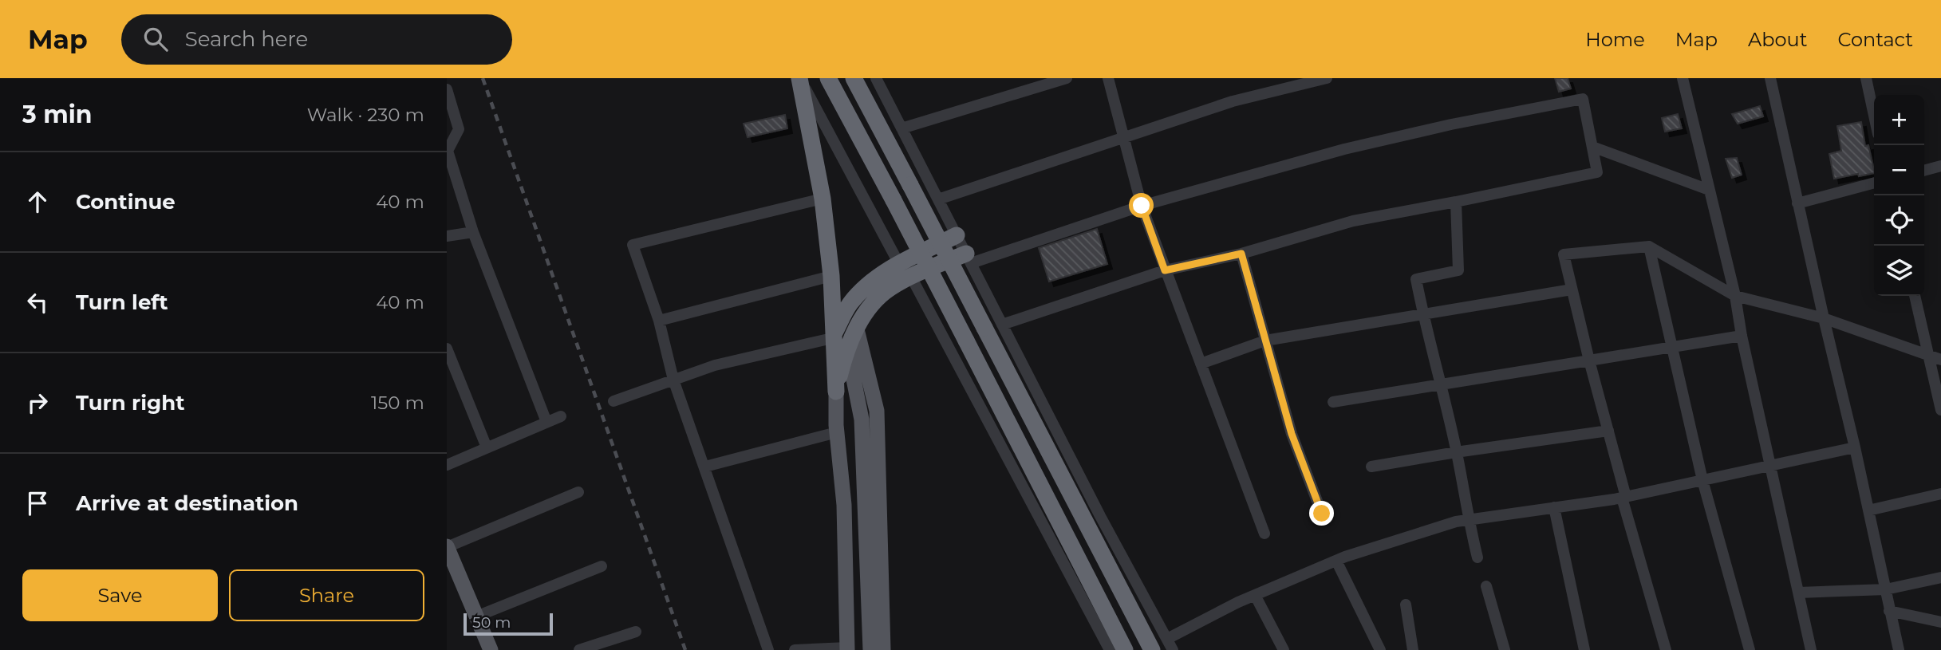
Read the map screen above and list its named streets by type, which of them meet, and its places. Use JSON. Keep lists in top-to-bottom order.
{
  "scale_bar": "50 m",
  "page": {
    "header": "Map",
    "search": "Search here",
    "nav": [
      "Home",
      "Map",
      "About",
      "Contact"
    ],
    "heading": ["3 min", "Walk · 230 m"],
    "map_buttons": ["+", "−"],
    "list": [
      ["Continue", "40 m"],
      ["Turn left", "40 m"],
      ["Turn right", "150 m"],
      "Arrive at destination"
    ],
    "buttons": ["Save", "Share"],
    "scale": "50 m"
  }
}
